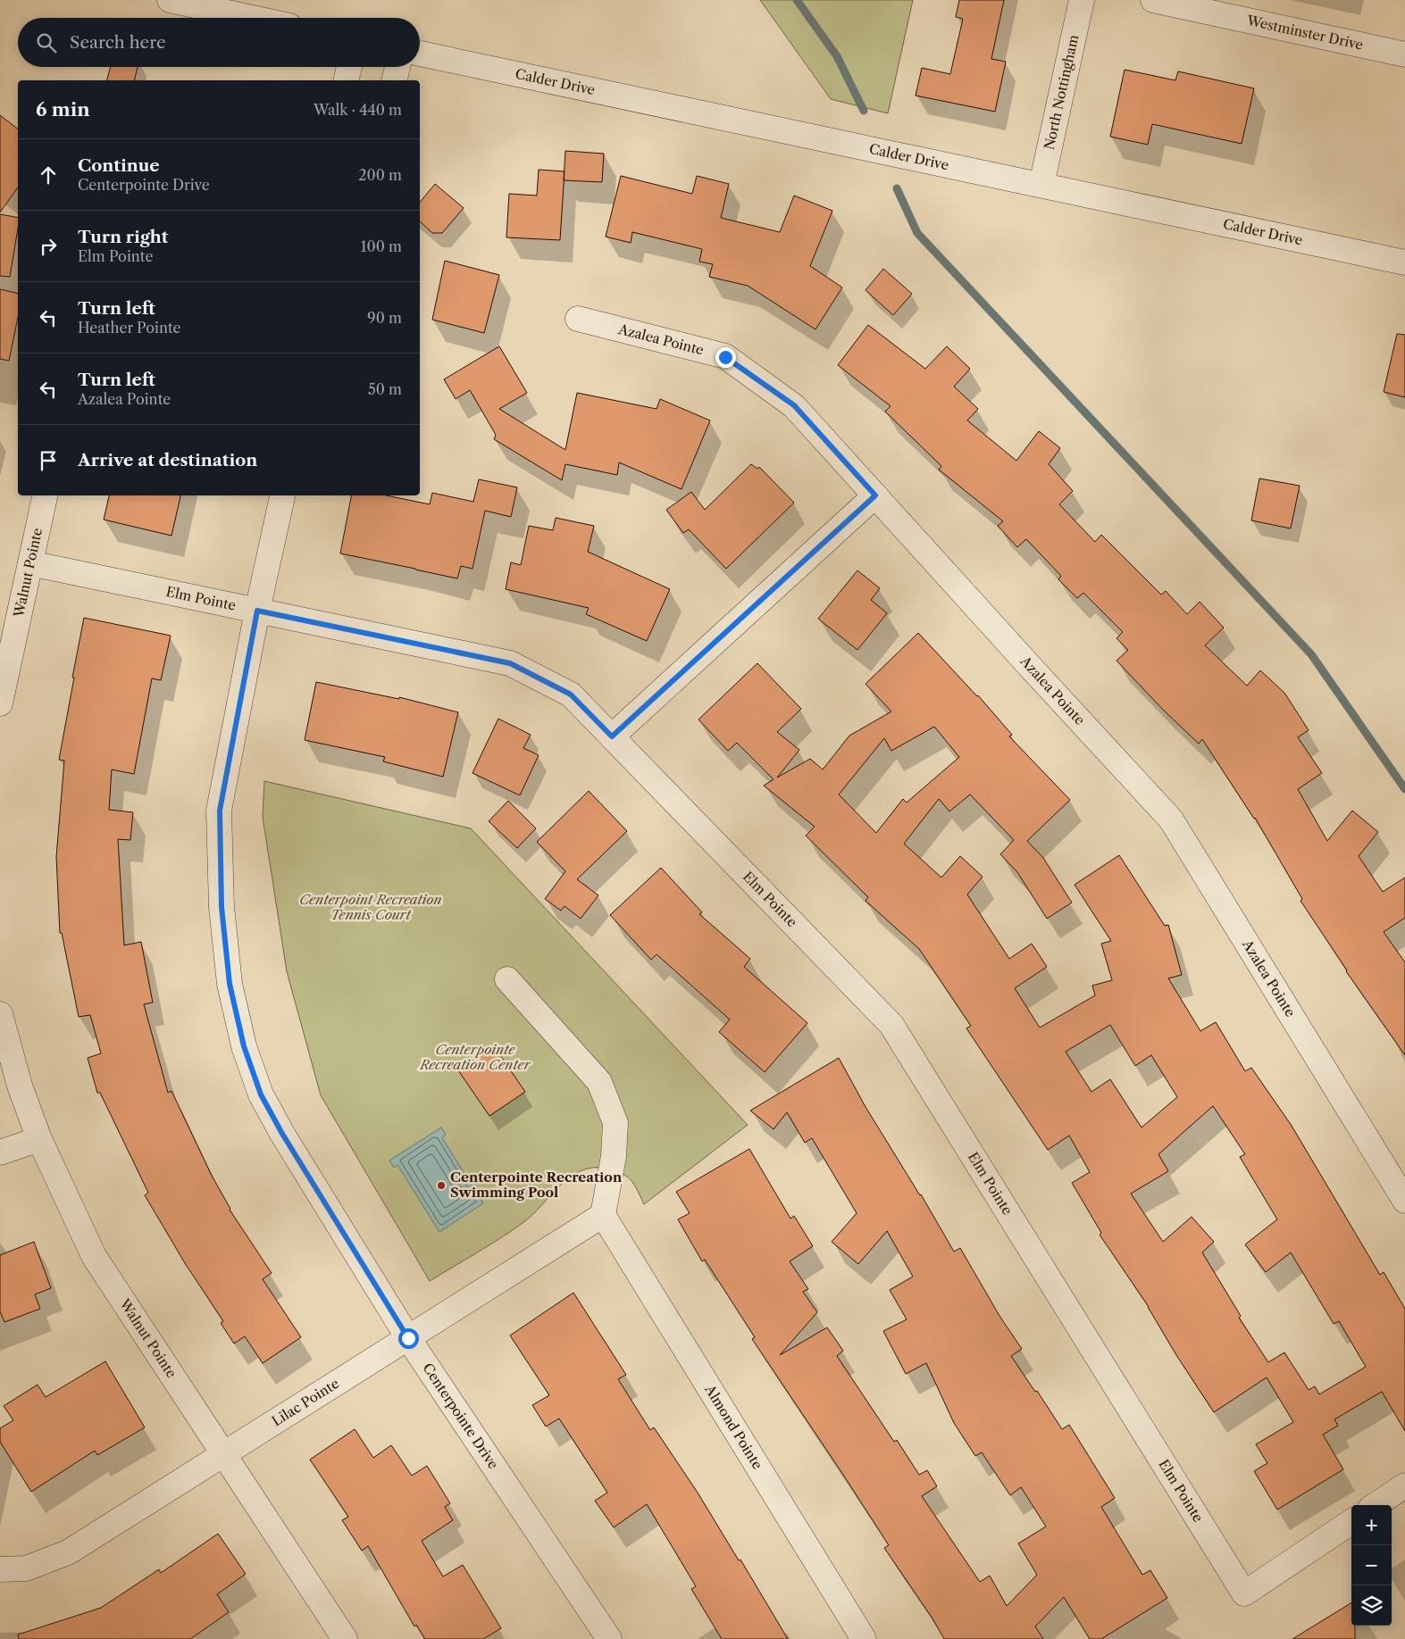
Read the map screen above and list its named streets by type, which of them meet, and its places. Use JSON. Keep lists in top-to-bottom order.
{
  "streets": {
    "street": [
      "Westminster Drive",
      "Calder Drive",
      "North Nottingham",
      "Azalea Pointe",
      "Walnut Pointe",
      "Elm Pointe",
      "Lilac Pointe",
      "Centerpointe Drive",
      "Almond Pointe"
    ]
  },
  "crossings": [
    ["Calder Drive", "North Nottingham"],
    ["Walnut Pointe", "Elm Pointe"],
    ["Walnut Pointe", "Lilac Pointe"],
    ["Elm Pointe", "Centerpointe Drive"],
    ["Lilac Pointe", "Centerpointe Drive"],
    ["Lilac Pointe", "Almond Pointe"]
  ],
  "parks": ["Centerpoint Recreation Tennis Court", "Centerpointe Recreation Center"],
  "places": ["Centerpointe Recreation Swimming Pool"],
  "page": {
    "search": "Search here",
    "heading": ["6 min", "Walk · 440 m"],
    "list": [
      ["Continue", "Centerpointe Drive", "200 m"],
      ["Turn right", "Elm Pointe", "100 m"],
      ["Turn left", "Heather Pointe", "90 m"],
      ["Turn left", "Azalea Pointe", "50 m"],
      "Arrive at destination"
    ],
    "map_buttons": ["+", "−"]
  }
}
